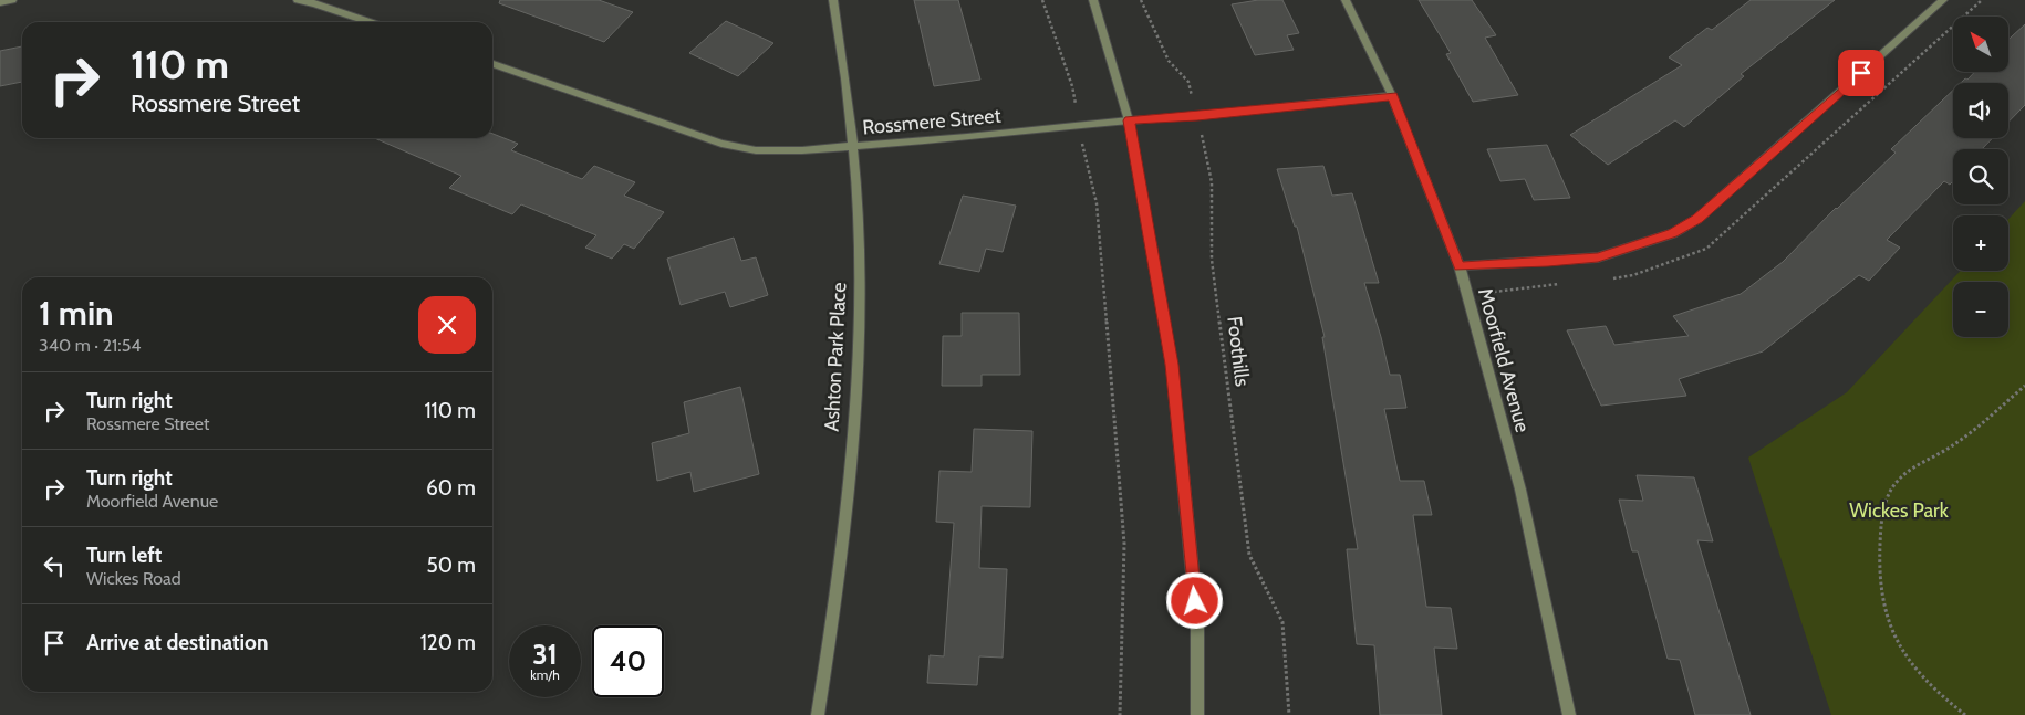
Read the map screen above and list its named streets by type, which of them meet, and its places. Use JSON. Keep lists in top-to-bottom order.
{
  "streets": {
    "street": ["Rossmere Street", "Ashton Park Place", "Moorfield Avenue"],
    "path": ["Foothills"]
  },
  "crossings": [
    ["Rossmere Street", "Foothills"],
    ["Rossmere Street", "Ashton Park Place"],
    ["Rossmere Street", "Moorfield Avenue"]
  ],
  "parks": ["Wickes Park"],
  "north": "top left",
  "page": {
    "map_buttons": ["+", "−"],
    "turn": ["110 m", "Rossmere Street"],
    "heading": ["1 min", "340 m · 21:54"],
    "list": [
      {
        "name": "Turn right",
        "note": "Rossmere Street",
        "value": "110 m"
      },
      {
        "name": "Turn right",
        "note": "Moorfield Avenue",
        "value": "60 m"
      },
      {
        "name": "Turn left",
        "note": "Wickes Road",
        "value": "50 m"
      },
      {
        "name": "Arrive at destination",
        "value": "120 m"
      }
    ],
    "speed": "31 km/h",
    "limit": "40"
  }
}
